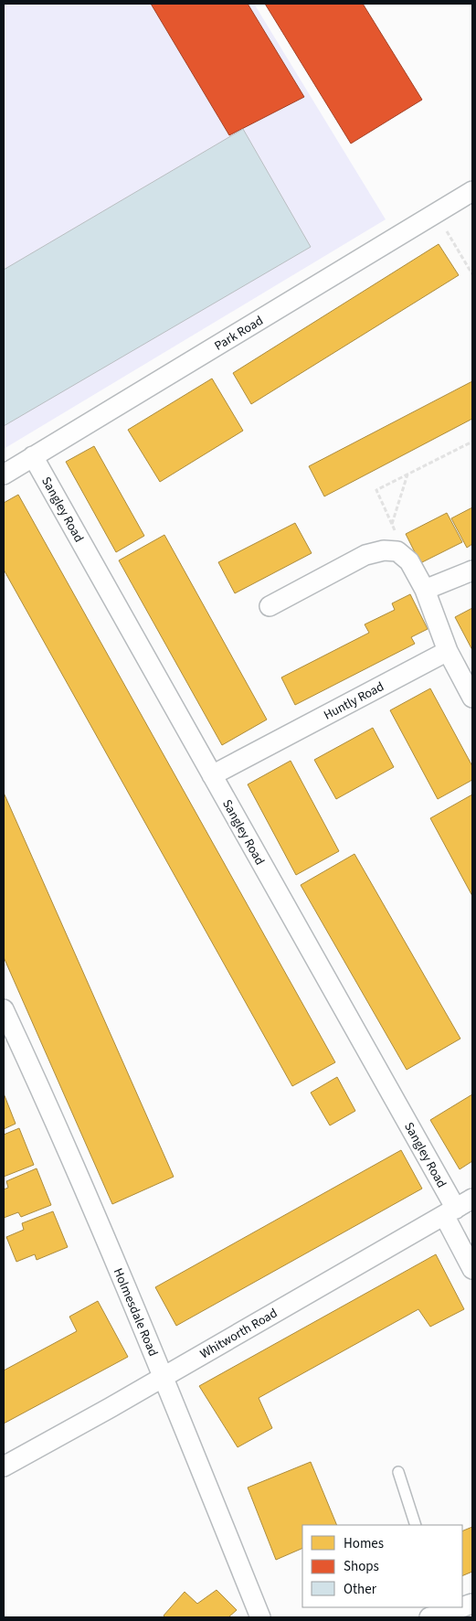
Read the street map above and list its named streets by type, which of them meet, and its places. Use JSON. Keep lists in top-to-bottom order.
{
  "streets": {
    "street": [
      "Park Road",
      "Sangley Road",
      "Huntly Road",
      "Holmesdale Road",
      "Whitworth Road"
    ]
  },
  "crossings": [
    ["Park Road", "Sangley Road"],
    ["Sangley Road", "Huntly Road"],
    ["Sangley Road", "Whitworth Road"],
    ["Holmesdale Road", "Whitworth Road"]
  ],
  "legend": ["Homes", "Shops", "Other"]
}
